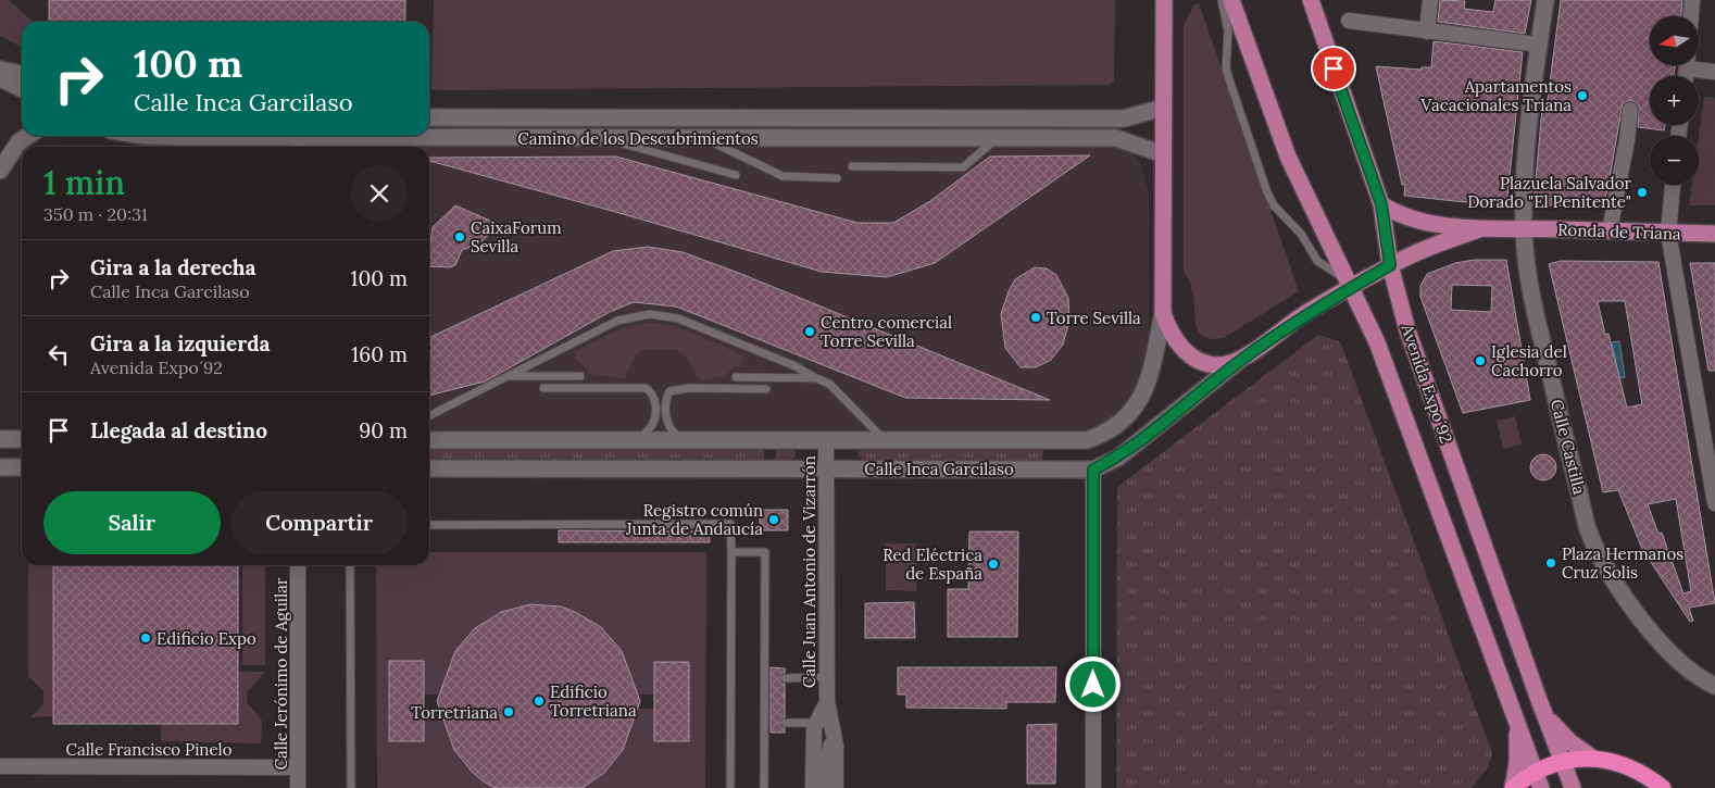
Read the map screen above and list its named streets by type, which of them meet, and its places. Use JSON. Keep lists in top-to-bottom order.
{
  "streets": {
    "main road": ["Ronda de Triana", "Avenida Expo´92", "Calle Inca Garcilaso"],
    "street": [
      "Camino de los Descubrimientos",
      "Calle Castilla",
      "Calle Juan Antonio de Vizarrón",
      "Calle Jerónimo de Aguilar",
      "Calle Francisco Pinelo"
    ]
  },
  "crossings": [
    ["Ronda de Triana", "Calle Castilla"],
    ["Ronda de Triana", "Calle Inca Garcilaso"],
    ["Avenida Expo´92", "Calle Inca Garcilaso"],
    ["Calle Inca Garcilaso", "Calle Juan Antonio de Vizarrón"],
    ["Calle Jerónimo de Aguilar", "Calle Francisco Pinelo"]
  ],
  "places": [
    "Apartamentos Vacacionales Triana",
    "Plazuela Salvador Dorado \"El Penitente\"",
    "CaixaForum Sevilla",
    "Torre Sevilla",
    "Centro comercial Torre Sevilla",
    "Iglesia del Cachorro",
    "Registro común Junta de Andaucía",
    "Plaza Hermanos Cruz Solis",
    "Red Eléctrica de España",
    "Edificio Expo",
    "Edificio Torretriana",
    "Torretriana"
  ],
  "north": "left",
  "page": {
    "map_buttons": ["+", "−"],
    "turn": ["100 m", "Calle Inca Garcilaso"],
    "heading": ["1 min", "350 m · 20:31"],
    "list": [
      {
        "name": "Gira a la derecha",
        "note": "Calle Inca Garcilaso",
        "value": "100 m"
      },
      {
        "name": "Gira a la izquierda",
        "note": "Avenida Expo´92",
        "value": "160 m"
      },
      {
        "name": "Llegada al destino",
        "value": "90 m"
      }
    ],
    "buttons": ["Salir", "Compartir"]
  }
}
